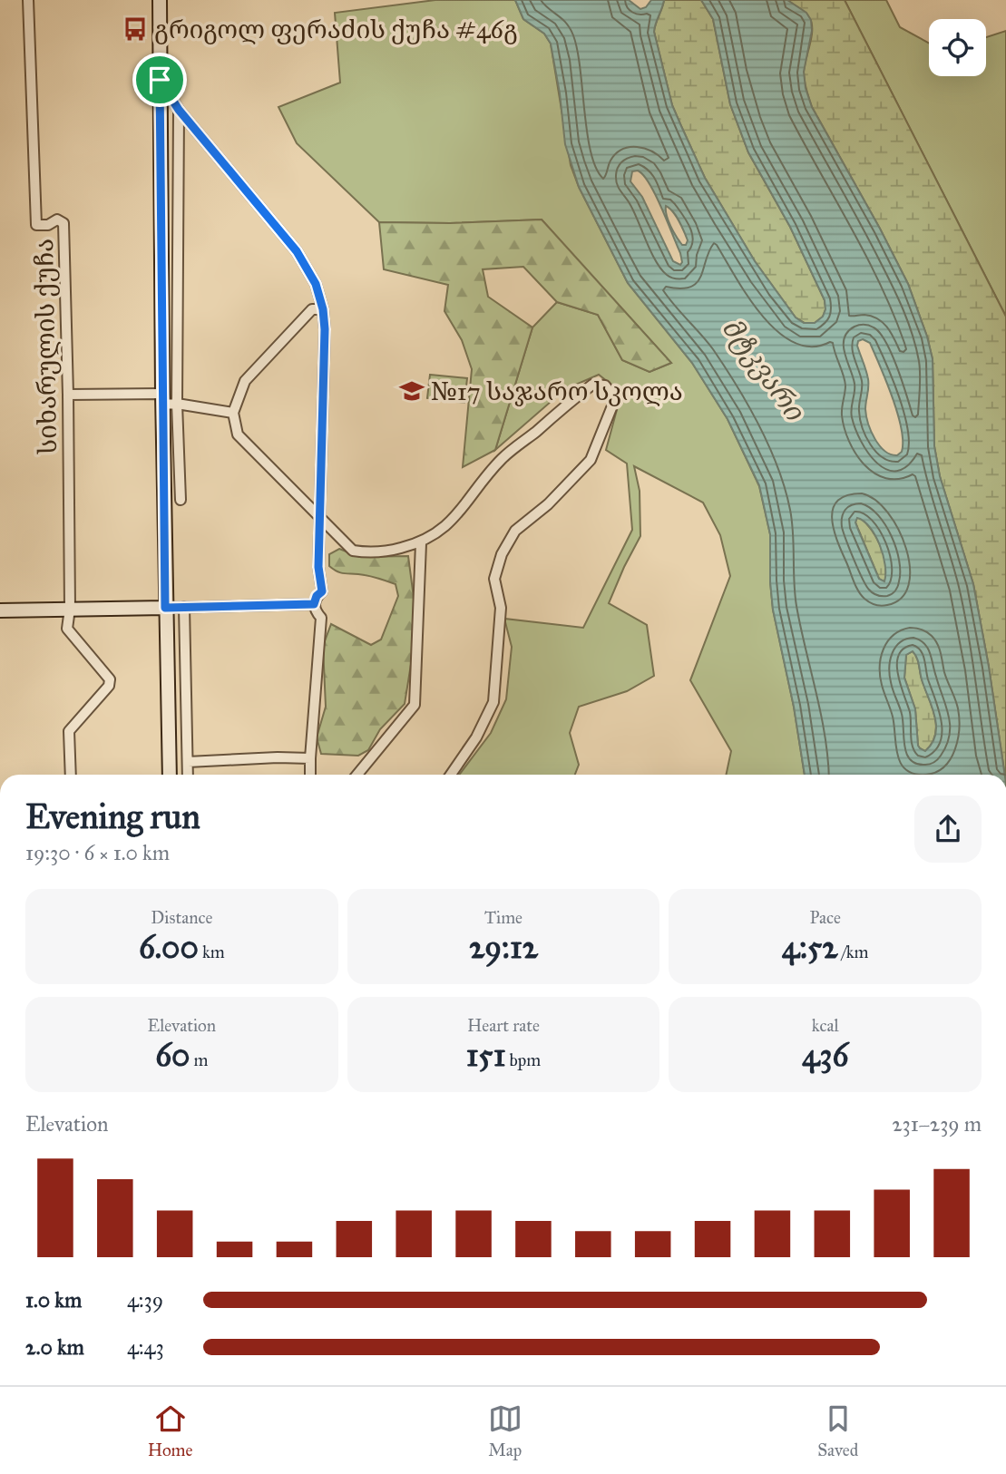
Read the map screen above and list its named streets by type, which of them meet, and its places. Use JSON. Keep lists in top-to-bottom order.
{
  "streets": {
    "street": ["სიხარულის ქუჩა"]
  },
  "water": ["მტკვარი"],
  "places": {
    "bus stop": ["გრიგოლ ფერაძის ქუჩა #46გ"],
    "school or university": ["№17 საჯარო სკოლა"]
  },
  "page": {
    "heading": ["Evening run", "19:30 · 6 × 1.0 km"],
    "stats": [
      ["Distance", "6.00 km"],
      ["Time", "29:12"],
      ["Pace", "4:52 /km"],
      ["Elevation", "60 m"],
      ["Heart rate", "151 bpm"],
      ["kcal", "436"]
    ],
    "chart": ["Elevation", "231–239 m"],
    "list": [
      {
        "name": "1.0 km",
        "note": "4:39"
      },
      {
        "name": "2.0 km",
        "note": "4:43"
      }
    ],
    "tabs": ["Home", "Map", "Saved"]
  }
}
